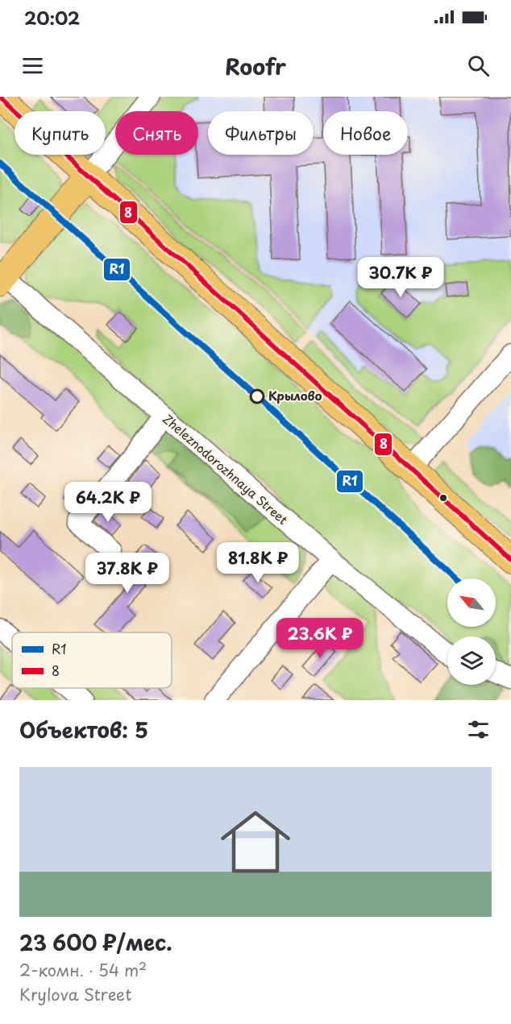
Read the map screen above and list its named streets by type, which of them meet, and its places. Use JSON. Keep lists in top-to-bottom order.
{
  "streets": {
    "street": ["Zheleznodorozhnaya Street"]
  },
  "places": ["Крылово"],
  "lines": ["transit line 8", "transit line R1"],
  "legend": ["R1", "8"],
  "north": "top left",
  "page": {
    "status": "20:02",
    "header": "Roofr",
    "chip": [
      "Купить",
      "Снять",
      "Фильтры",
      "Новое"
    ],
    "price": [
      "30.7K ₽",
      "64.2K ₽",
      "81.8K ₽",
      "37.8K ₽",
      "23.6K ₽"
    ],
    "heading": "Объектов: 5",
    "list": [
      {
        "name": "23 600 ₽/мес.",
        "note": "2-комн. · 54 m² · Krylova Street"
      }
    ]
  }
}
